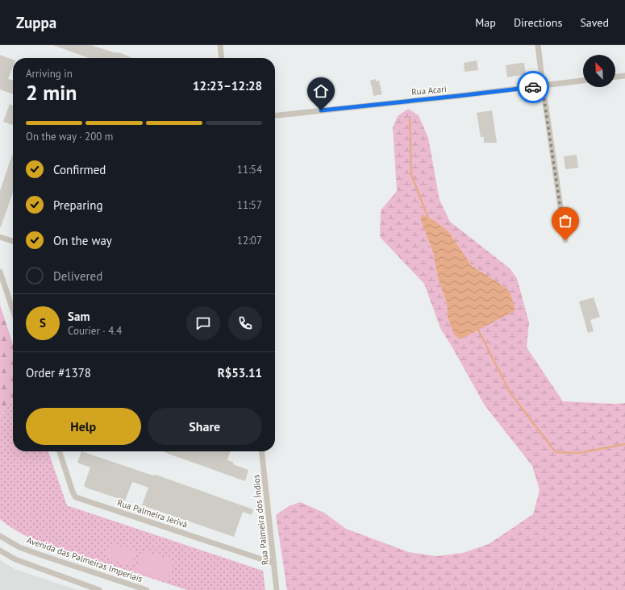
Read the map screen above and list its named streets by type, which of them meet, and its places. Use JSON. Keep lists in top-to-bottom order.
{
  "streets": {
    "street": [
      "Rua Acari",
      "Rua Palmeira Jerivá",
      "Rua Palmeira dos Índios",
      "Avenida das Palmeiras Imperiais"
    ]
  },
  "crossings": [
    ["Rua Palmeira Jerivá", "Rua Palmeira dos Índios"]
  ],
  "north": "top left",
  "page": {
    "header": "Zuppa",
    "nav": ["Map", "Directions", "Saved"],
    "heading": ["2 min", "Arriving in", "12:23–12:28"],
    "panel": [
      "Sam",
      "Courier · 4.4",
      "Order #1378",
      "R$53.11"
    ],
    "bar": "On the way · 200 m",
    "list": [
      ["Confirmed", "11:54"],
      ["Preparing", "11:57"],
      ["On the way", "12:07"],
      "Delivered"
    ],
    "round": "S",
    "buttons": ["Help", "Share"]
  }
}
